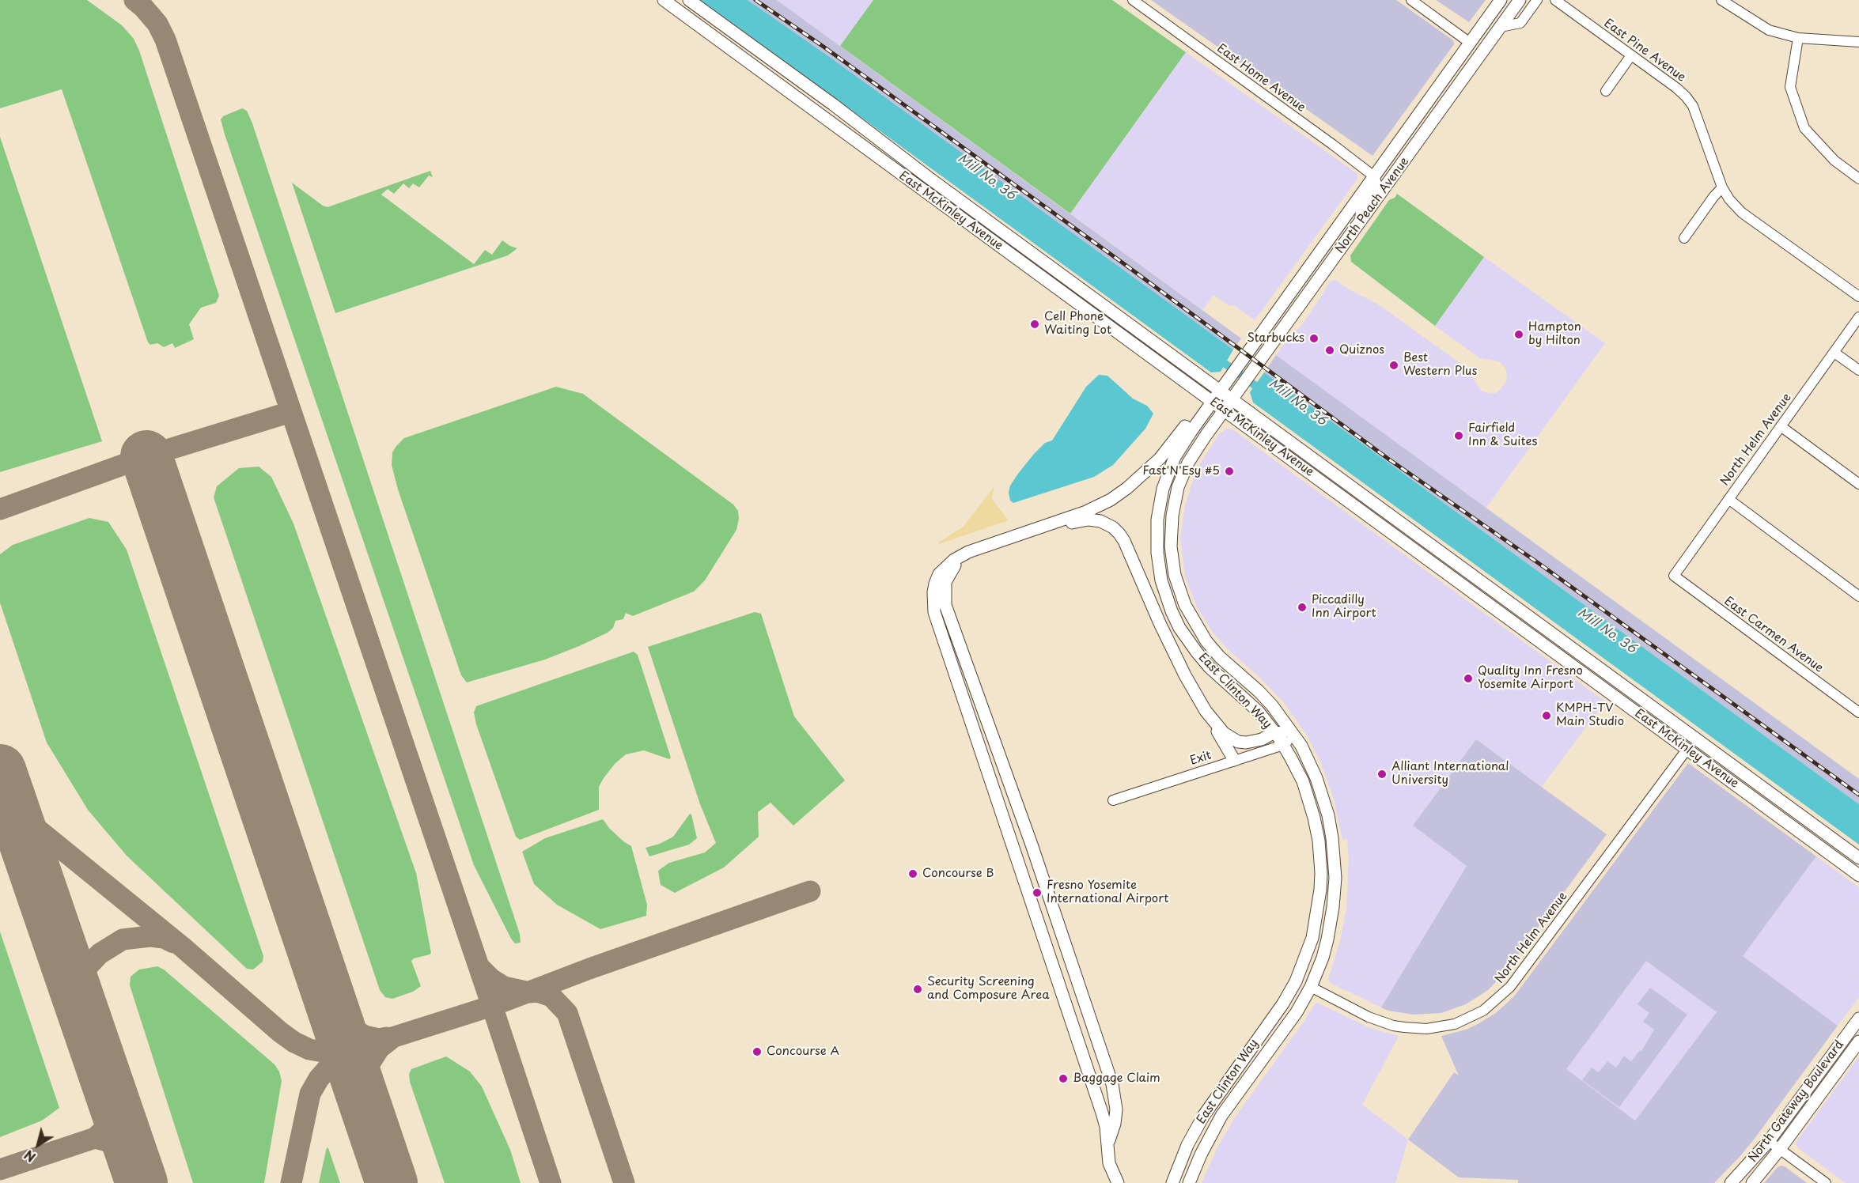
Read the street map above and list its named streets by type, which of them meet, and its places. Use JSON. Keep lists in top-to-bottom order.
{
  "streets": {
    "main road": [
      "North Peach Avenue",
      "East McKinley Avenue",
      "East Clinton Way",
      "North Gateway Boulevard"
    ],
    "street": [
      "East Pine Avenue",
      "East Home Avenue",
      "North Helm Avenue",
      "East Carmen Avenue",
      "Exit"
    ]
  },
  "crossings": [
    ["East Home Avenue", "North Peach Avenue"],
    ["North Peach Avenue", "East McKinley Avenue"],
    ["North Peach Avenue", "East Clinton Way"],
    ["East McKinley Avenue", "North Helm Avenue"],
    ["East McKinley Avenue", "East Clinton Way"],
    ["North Helm Avenue", "East Carmen Avenue"],
    ["North Helm Avenue", "East Clinton Way"],
    ["East Clinton Way", "Exit"]
  ],
  "water": ["Mill No. 36"],
  "places": [
    "Cell Phone Waiting Lot",
    "Hampton by Hilton",
    "Starbucks",
    "Quiznos",
    "Best Western Plus",
    "Fairfield Inn & Suites",
    "Fast'N'Esy #5",
    "Piccadilly Inn Airport",
    "Quality Inn Fresno Yosemite Airport",
    "KMPH-TV Main Studio",
    "Alliant International University",
    "Concourse B",
    "Fresno Yosemite International Airport",
    "Security Screening and Composure Area",
    "Concourse A",
    "Baggage Claim"
  ],
  "north": "bottom left"
}
